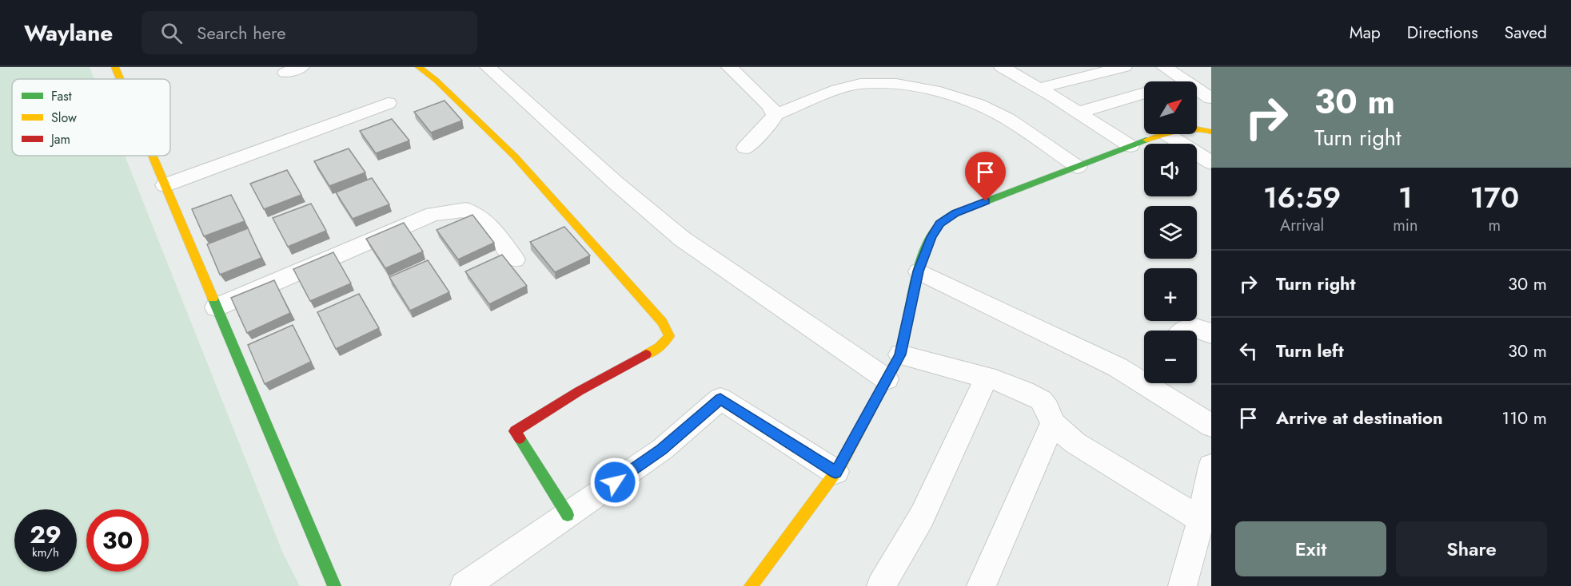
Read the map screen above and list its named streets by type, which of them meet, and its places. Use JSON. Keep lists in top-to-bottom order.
{
  "legend": ["Fast", "Slow", "Jam"],
  "north": "top right",
  "page": {
    "header": "Waylane",
    "search": "Search here",
    "nav": ["Map", "Directions", "Saved"],
    "turn": ["30 m", "Turn right"],
    "map_buttons": ["+", "−"],
    "eta": [
      "16:59",
      "Arrival",
      "1",
      "min",
      "170",
      "m"
    ],
    "list": [
      {
        "name": "Turn right",
        "value": "30 m"
      },
      {
        "name": "Turn left",
        "value": "30 m"
      },
      {
        "name": "Arrive at destination",
        "value": "110 m"
      }
    ],
    "speed": "29 km/h",
    "limit": "30",
    "buttons": ["Exit", "Share"]
  }
}
